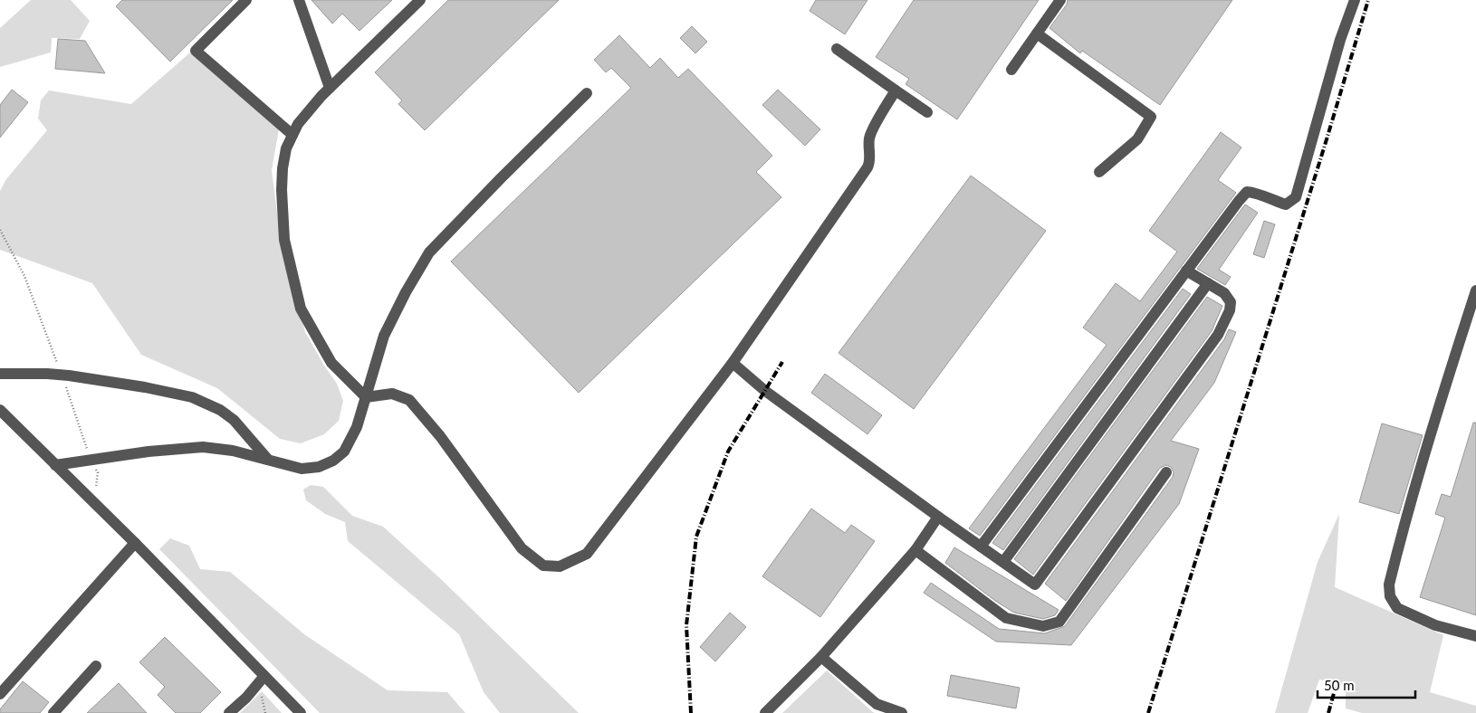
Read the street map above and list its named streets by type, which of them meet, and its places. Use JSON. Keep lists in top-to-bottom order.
{
  "scale_bar": "50 m"
}
